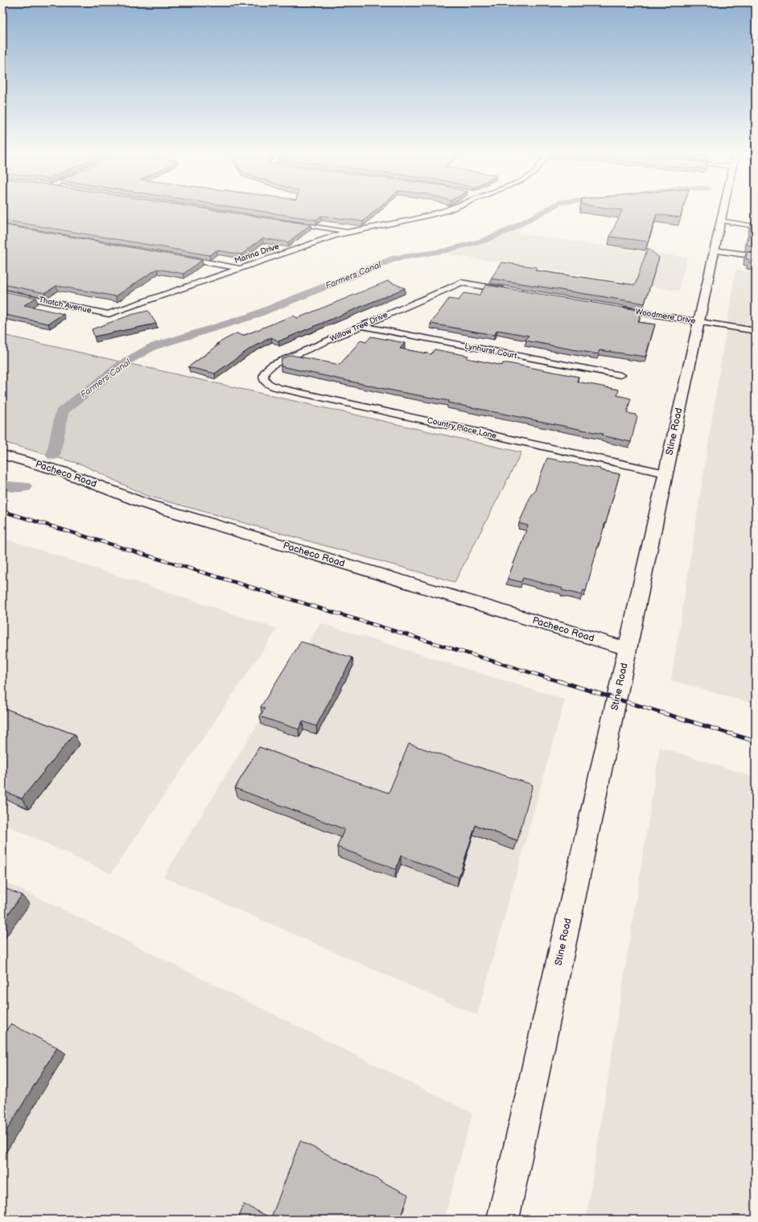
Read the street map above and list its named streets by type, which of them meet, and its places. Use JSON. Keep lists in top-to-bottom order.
{
  "streets": {
    "main road": ["Stine Road"],
    "street": [
      "Marina Drive",
      "Thatch Avenue",
      "Woodmere Drive",
      "Willow Tree Drive",
      "Lynhurst Court",
      "Country Place Lane",
      "Pacheco Road"
    ]
  },
  "crossings": [
    ["Marina Drive", "Thatch Avenue"],
    ["Woodmere Drive", "Stine Road"],
    ["Willow Tree Drive", "Lynhurst Court"],
    ["Willow Tree Drive", "Country Place Lane"],
    ["Country Place Lane", "Stine Road"],
    ["Stine Road", "Pacheco Road"]
  ],
  "water": ["Farmers Canal"]
}
